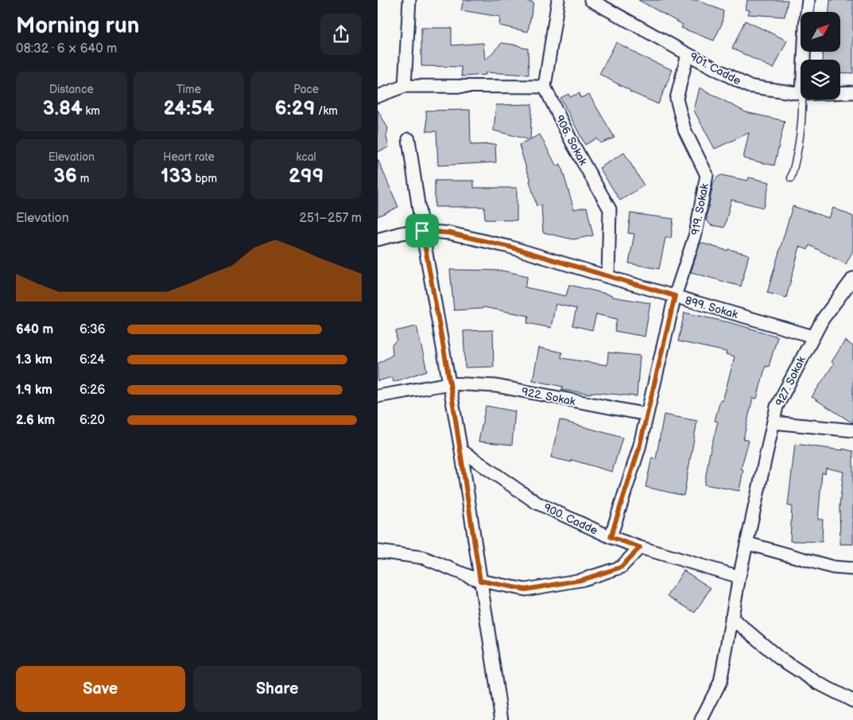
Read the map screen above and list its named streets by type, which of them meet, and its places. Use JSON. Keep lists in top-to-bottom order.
{
  "streets": {
    "street": [
      "901. Cadde",
      "906. Sokak",
      "919. Sokak",
      "899. Sokak",
      "927. Sokak",
      "922. Sokak",
      "900. Cadde"
    ]
  },
  "crossings": [
    ["901. Cadde", "919. Sokak"],
    ["906. Sokak", "899. Sokak"],
    ["919. Sokak", "899. Sokak"],
    ["919. Sokak", "922. Sokak"],
    ["919. Sokak", "900. Cadde"],
    ["899. Sokak", "927. Sokak"],
    ["927. Sokak", "900. Cadde"]
  ],
  "north": "top right",
  "page": {
    "heading": ["Morning run", "08:32 · 6 × 640 m"],
    "stats": [
      ["Distance", "3.84 km"],
      ["Time", "24:54"],
      ["Pace", "6:29 /km"],
      ["Elevation", "36 m"],
      ["Heart rate", "133 bpm"],
      ["kcal", "299"]
    ],
    "chart": ["Elevation", "251–257 m"],
    "list": [
      {
        "name": "640 m",
        "note": "6:36"
      },
      {
        "name": "1.3 km",
        "note": "6:24"
      },
      {
        "name": "1.9 km",
        "note": "6:26"
      },
      {
        "name": "2.6 km",
        "note": "6:20"
      }
    ],
    "buttons": ["Save", "Share"]
  }
}
